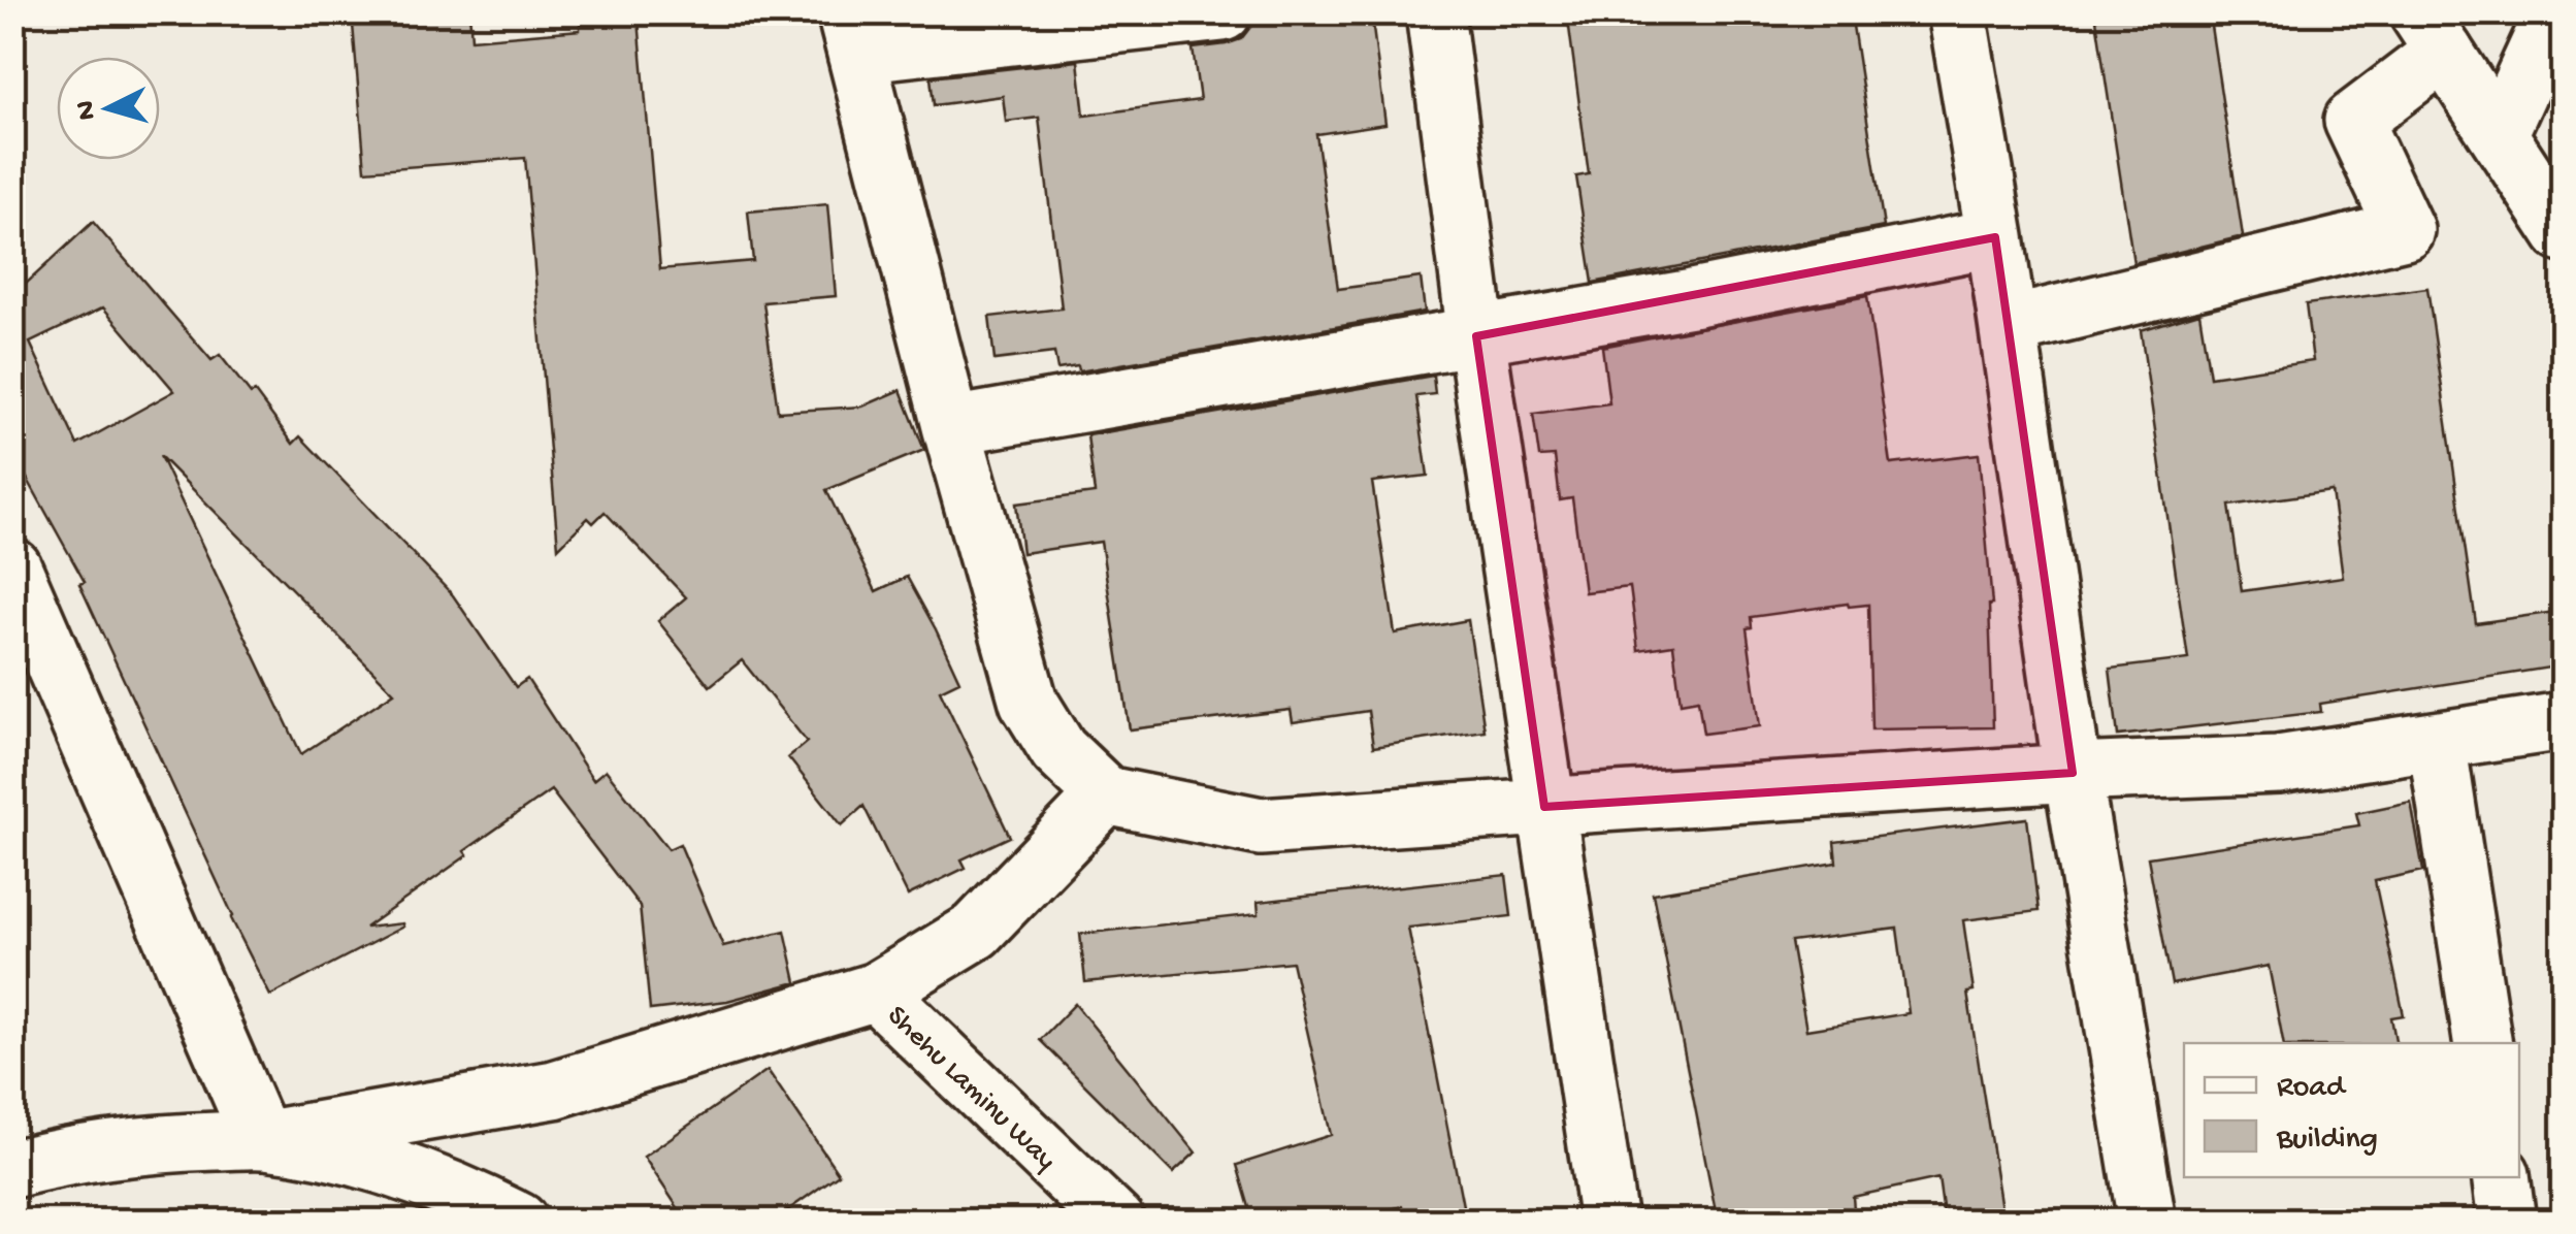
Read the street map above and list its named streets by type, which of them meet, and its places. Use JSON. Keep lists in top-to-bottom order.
{
  "streets": {
    "street": ["Shehu Laminu Way"]
  },
  "legend": ["Road", "Building"],
  "north": "left"
}
